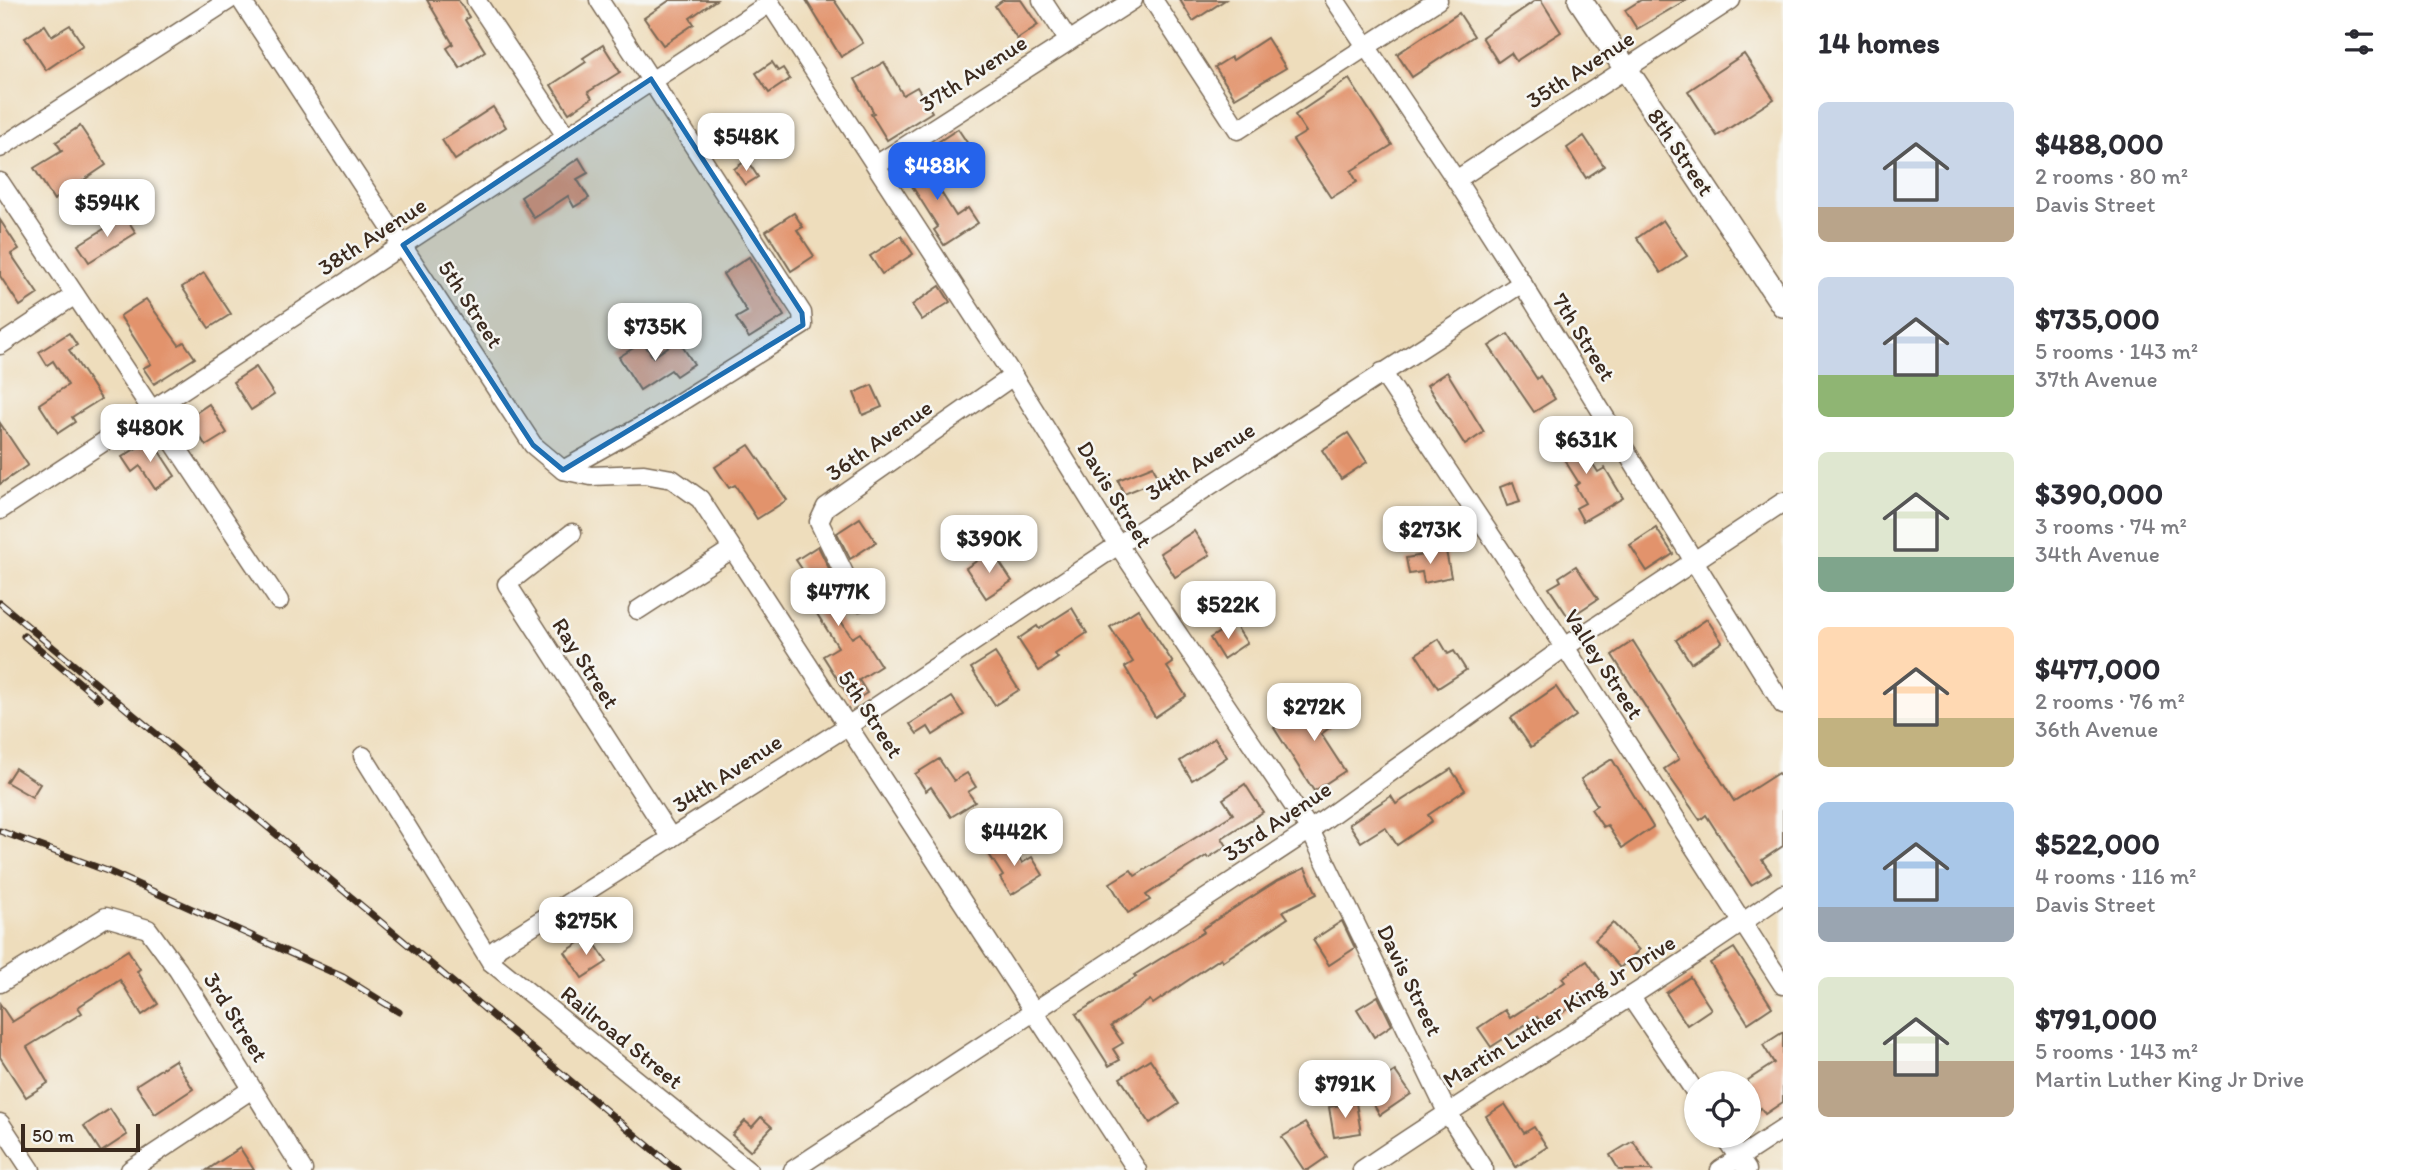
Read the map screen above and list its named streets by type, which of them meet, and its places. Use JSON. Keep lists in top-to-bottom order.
{
  "streets": {
    "main road": ["8th Street"],
    "street": [
      "35th Avenue",
      "37th Avenue",
      "38th Avenue",
      "5th Street",
      "7th Street",
      "36th Avenue",
      "34th Avenue",
      "Davis Street",
      "Ray Street",
      "Valley Street",
      "33rd Avenue",
      "Martin Luther King Jr Drive",
      "3rd Street",
      "Railroad Street"
    ]
  },
  "crossings": [
    ["35th Avenue", "8th Street"],
    ["35th Avenue", "7th Street"],
    ["37th Avenue", "Davis Street"],
    ["38th Avenue", "5th Street"],
    ["38th Avenue", "Davis Street"],
    ["5th Street", "34th Avenue"],
    ["5th Street", "33rd Avenue"],
    ["7th Street", "34th Avenue"],
    ["7th Street", "33rd Avenue"],
    ["36th Avenue", "Davis Street"],
    ["34th Avenue", "Davis Street"],
    ["34th Avenue", "Ray Street"],
    ["34th Avenue", "Valley Street"],
    ["34th Avenue", "Railroad Street"],
    ["Davis Street", "33rd Avenue"],
    ["Davis Street", "Martin Luther King Jr Drive"],
    ["Valley Street", "33rd Avenue"],
    ["Valley Street", "Martin Luther King Jr Drive"]
  ],
  "scale_bar": "50 m",
  "page": {
    "heading": "14 homes",
    "list": [
      {
        "name": "$488,000",
        "note": "2 rooms · 80 m² · Davis Street"
      },
      {
        "name": "$735,000",
        "note": "5 rooms · 143 m² · 37th Avenue"
      },
      {
        "name": "$390,000",
        "note": "3 rooms · 74 m² · 34th Avenue"
      },
      {
        "name": "$477,000",
        "note": "2 rooms · 76 m² · 36th Avenue"
      },
      {
        "name": "$522,000",
        "note": "4 rooms · 116 m² · Davis Street"
      },
      {
        "name": "$791,000",
        "note": "5 rooms · 143 m² · Martin Luther King Jr Drive"
      }
    ],
    "price": [
      "$548K",
      "$488K",
      "$594K",
      "$735K",
      "$480K",
      "$631K",
      "$273K",
      "$390K",
      "$477K",
      "$522K",
      "$272K",
      "$442K",
      "$275K",
      "$791K"
    ],
    "scale": "50 m"
  }
}
